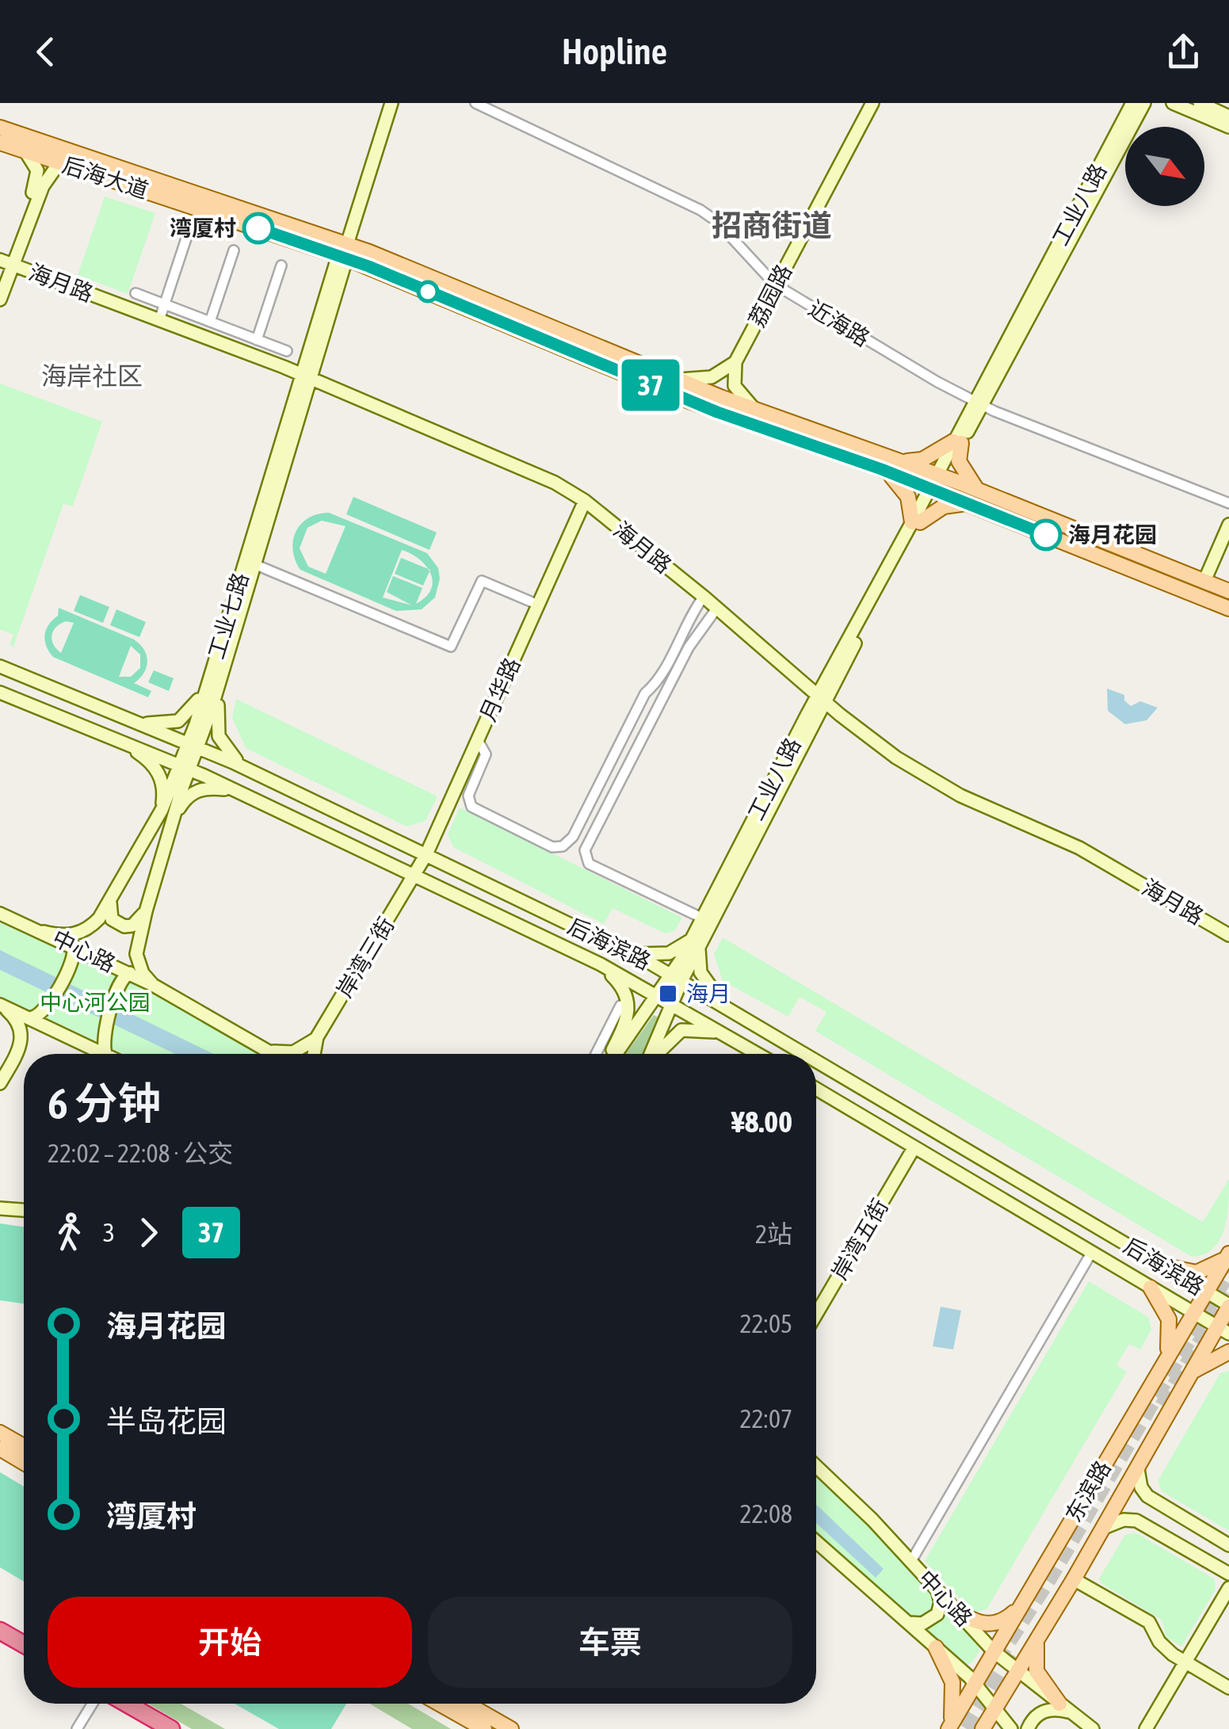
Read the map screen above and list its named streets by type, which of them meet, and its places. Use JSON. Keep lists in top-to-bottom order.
{
  "streets": {
    "main road": [
      "后海大道",
      "工业八路",
      "海月路",
      "荔园路",
      "工业七路",
      "月华路",
      "后海滨路",
      "中心路",
      "岸湾三街",
      "岸湾五街",
      "东滨路"
    ],
    "street": ["近海路"]
  },
  "crossings": [
    ["后海大道", "工业八路"],
    ["后海大道", "工业七路"],
    ["工业八路", "海月路"],
    ["工业八路", "近海路"],
    ["工业八路", "后海滨路"],
    ["海月路", "工业七路"],
    ["海月路", "月华路"],
    ["荔园路", "近海路"],
    ["工业七路", "月华路"],
    ["工业七路", "后海滨路"],
    ["工业七路", "中心路"],
    ["工业七路", "岸湾三街"],
    ["月华路", "后海滨路"],
    ["月华路", "中心路"],
    ["月华路", "岸湾三街"],
    ["后海滨路", "中心路"],
    ["后海滨路", "岸湾三街"],
    ["后海滨路", "岸湾五街"],
    ["后海滨路", "东滨路"],
    ["中心路", "岸湾三街"],
    ["中心路", "东滨路"]
  ],
  "districts": ["招商街道", "海岸社区"],
  "parks": ["中心河公园"],
  "places": {
    "other": ["湾厦村", "海月花园"],
    "transit": ["海月"]
  },
  "lines": ["bus line 37"],
  "north": "bottom right",
  "page": {
    "header": "Hopline",
    "on_map": "37",
    "heading": ["6 分钟", "22:02 – 22:08 · 公交", "¥8.00"],
    "legs": ["3", "37", "2站"],
    "list": [
      {
        "name": "海月花园",
        "value": "22:05"
      },
      {
        "name": "半岛花园",
        "value": "22:07"
      },
      {
        "name": "湾厦村",
        "value": "22:08"
      }
    ],
    "buttons": ["开始", "车票"]
  }
}
